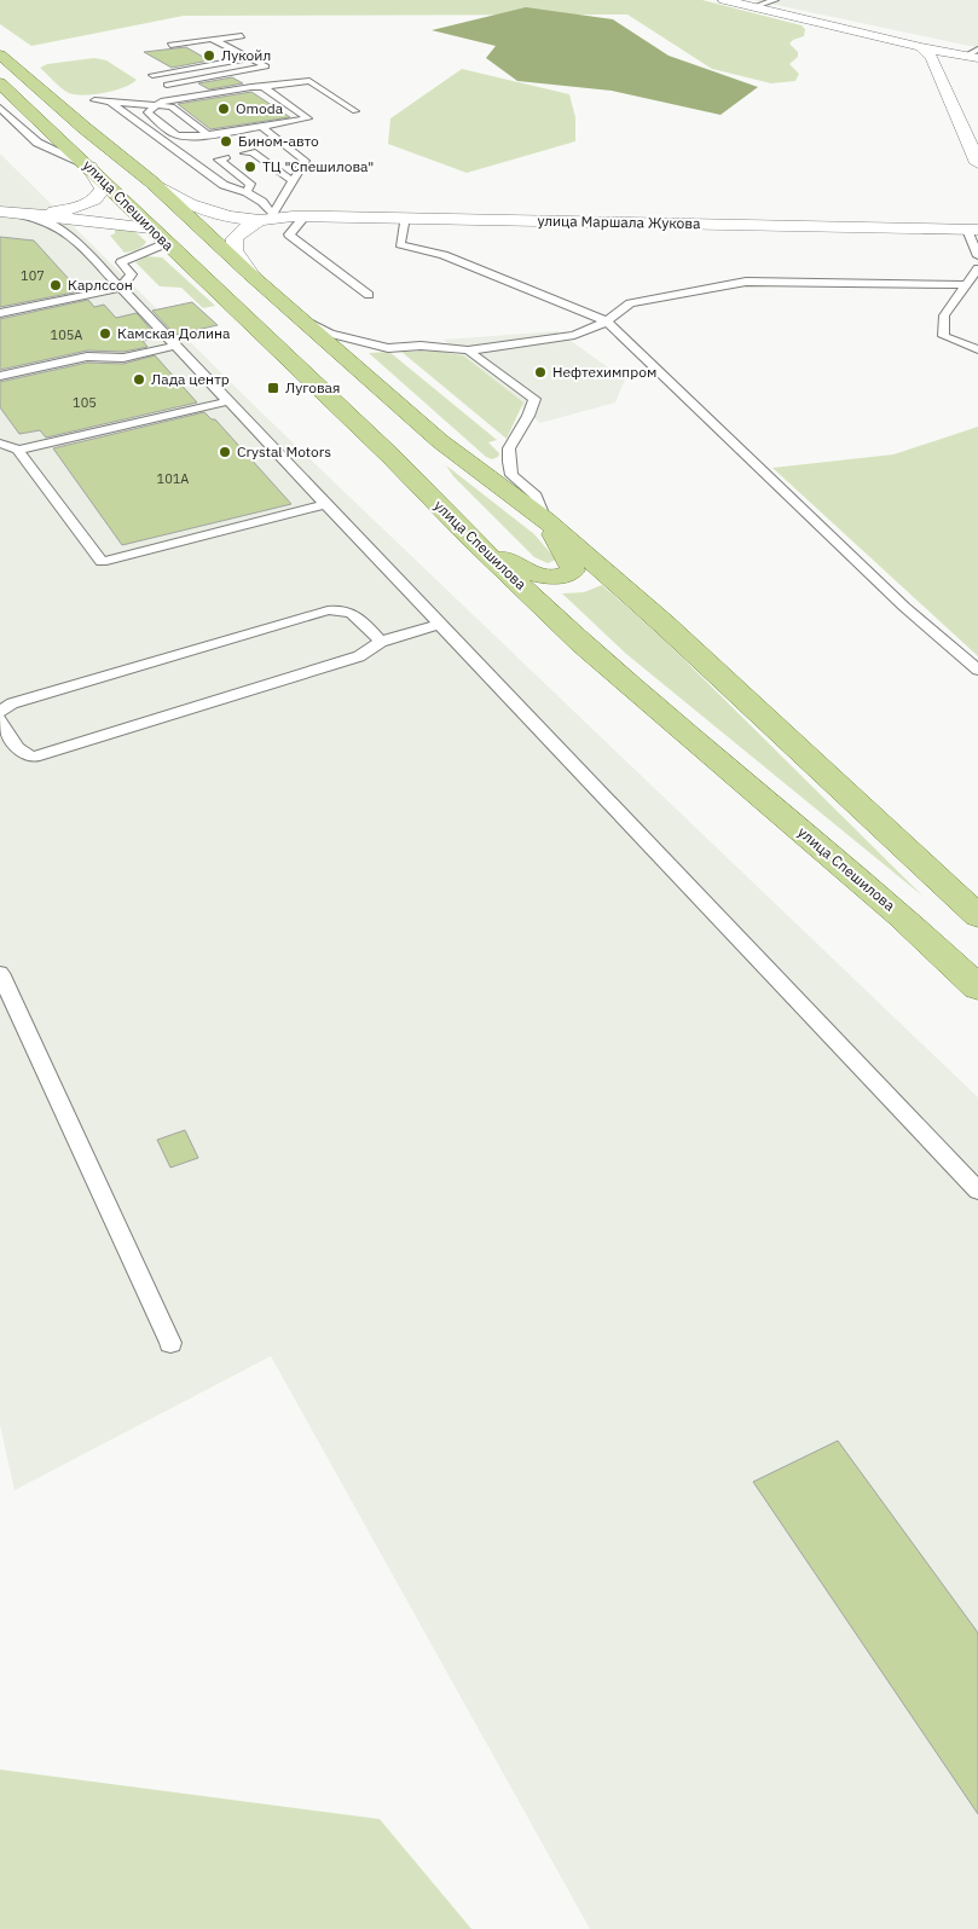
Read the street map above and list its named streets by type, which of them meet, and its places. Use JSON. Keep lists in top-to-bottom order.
{
  "streets": {
    "main road": ["улица Спешилова"],
    "street": ["улица Маршала Жукова"]
  },
  "crossings": [
    ["улица Спешилова", "улица Маршала Жукова"]
  ],
  "places": {
    "other": [
      "Лукойл",
      "Omoda",
      "Бином-авто",
      "ТЦ \"Спешилова\"",
      "Карлссон",
      "Камская Долина",
      "Нефтехимпром",
      "Лада центр",
      "Crystal Motors"
    ],
    "transit": ["Луговая"]
  },
  "house_numbers": [
    "107",
    "105А",
    "105",
    "101А"
  ]
}
